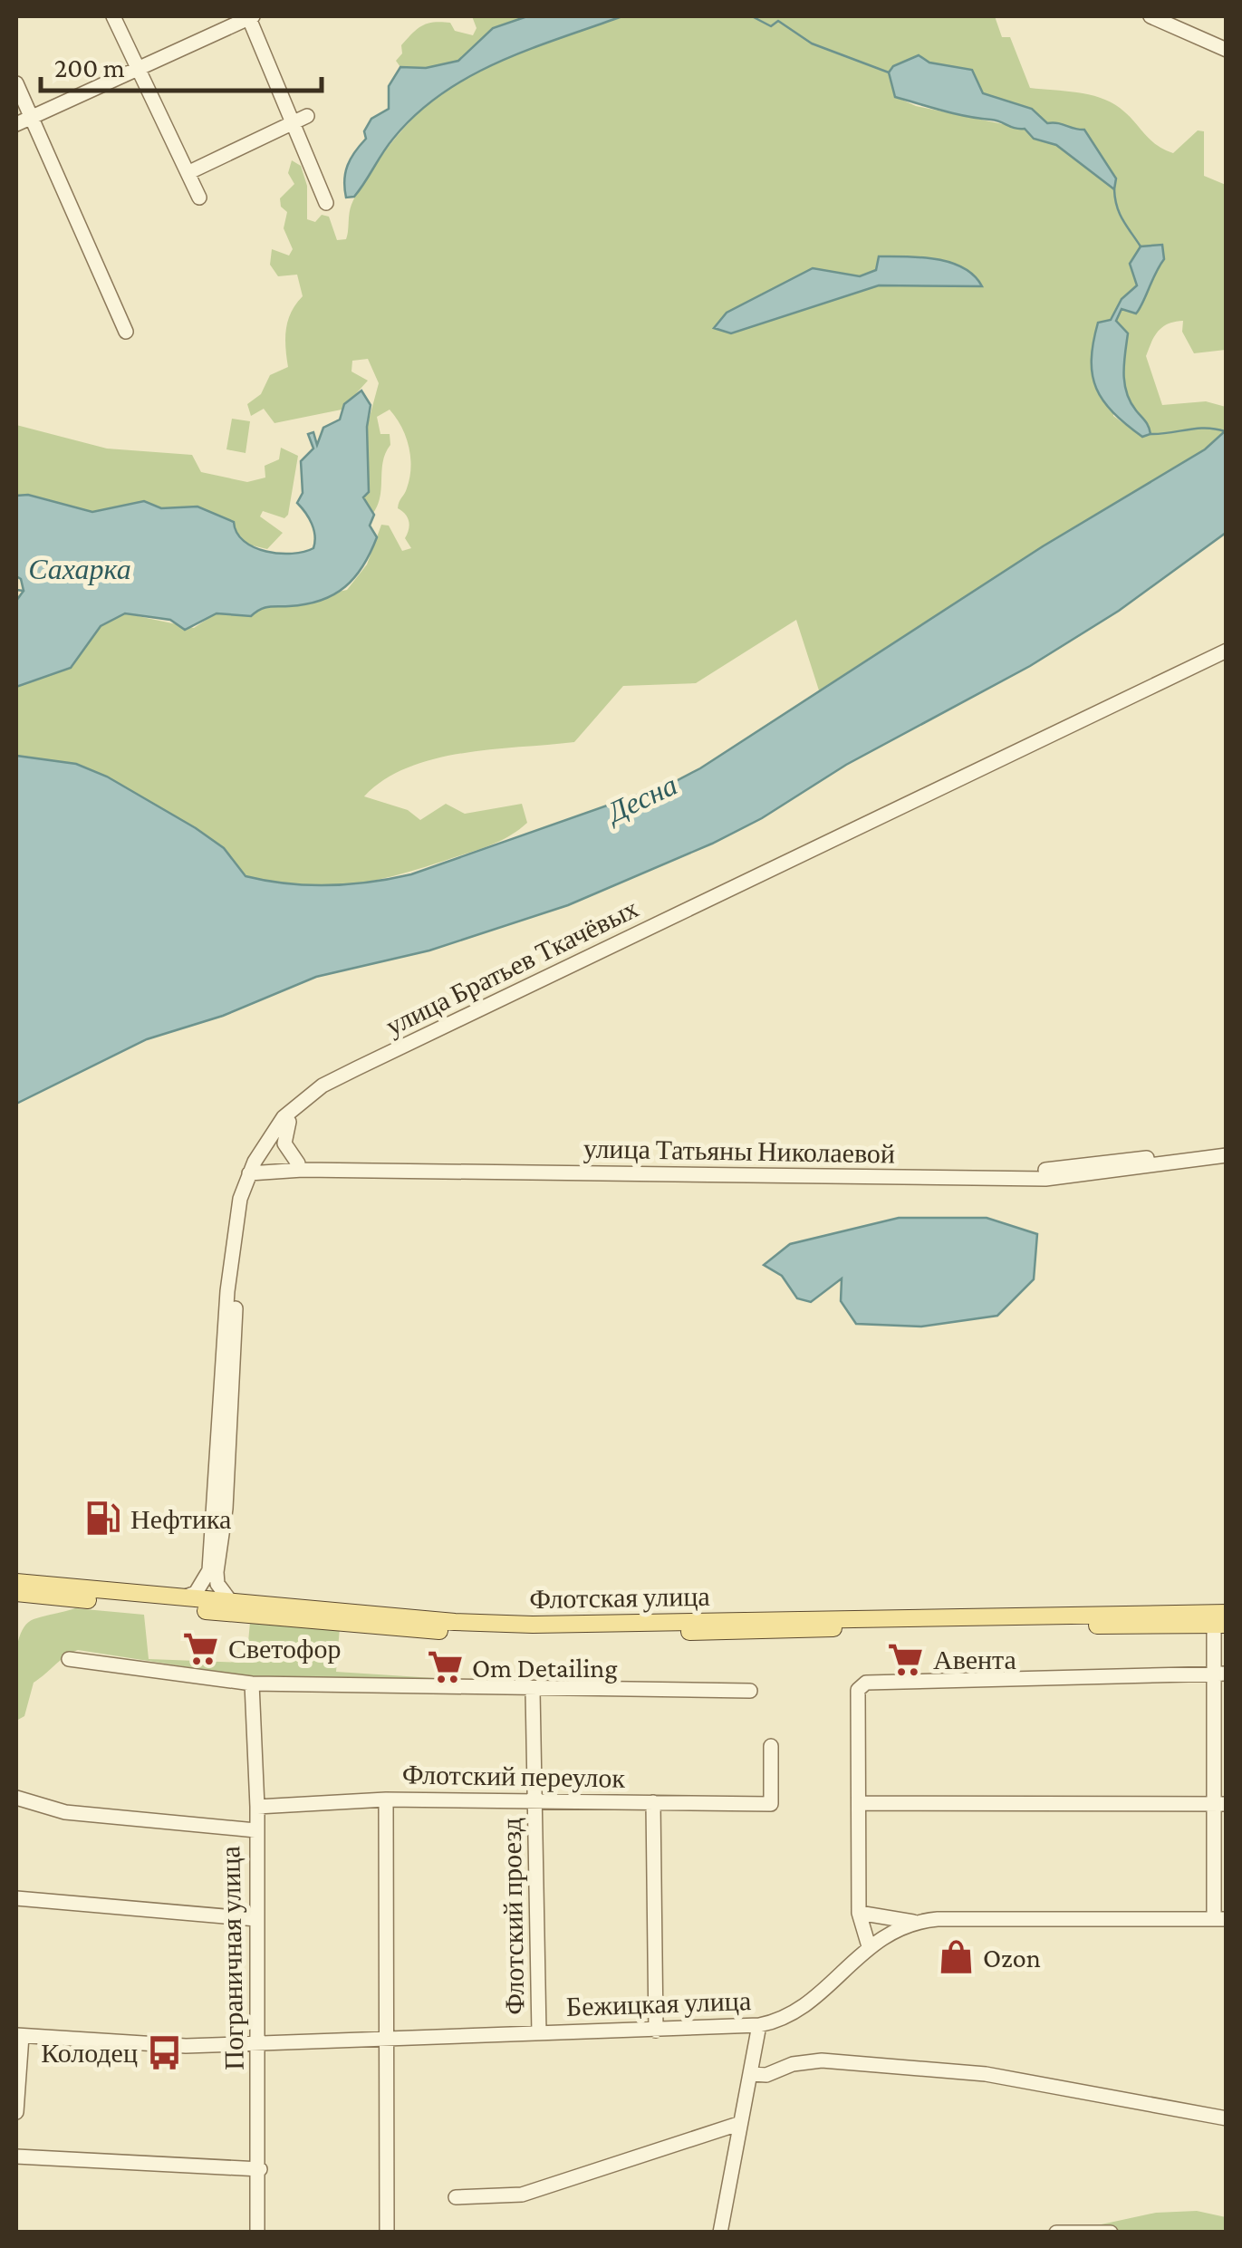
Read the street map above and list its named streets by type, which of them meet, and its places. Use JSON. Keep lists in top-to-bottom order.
{
  "streets": {
    "main road": ["Флотская улица"],
    "street": [
      "улица Братьев Ткачёвых",
      "улица Татьяны Николаевой",
      "Флотский переулок",
      "Флотский проезд",
      "Пограничная улица",
      "Бежицкая улица"
    ]
  },
  "crossings": [
    ["улица Братьев Ткачёвых", "Флотская улица"],
    ["Флотский переулок", "Флотский проезд"],
    ["Флотский переулок", "Пограничная улица"],
    ["Флотский проезд", "Бежицкая улица"],
    ["Пограничная улица", "Бежицкая улица"]
  ],
  "water": ["Сахарка", "Десна"],
  "places": {
    "fuel station": ["Нефтика"],
    "supermarket": ["Светофор", "Авента", "Om Detailing"],
    "shop": ["Ozon"],
    "bus stop": ["Колодец"]
  },
  "scale_bar": "200 m"
}
